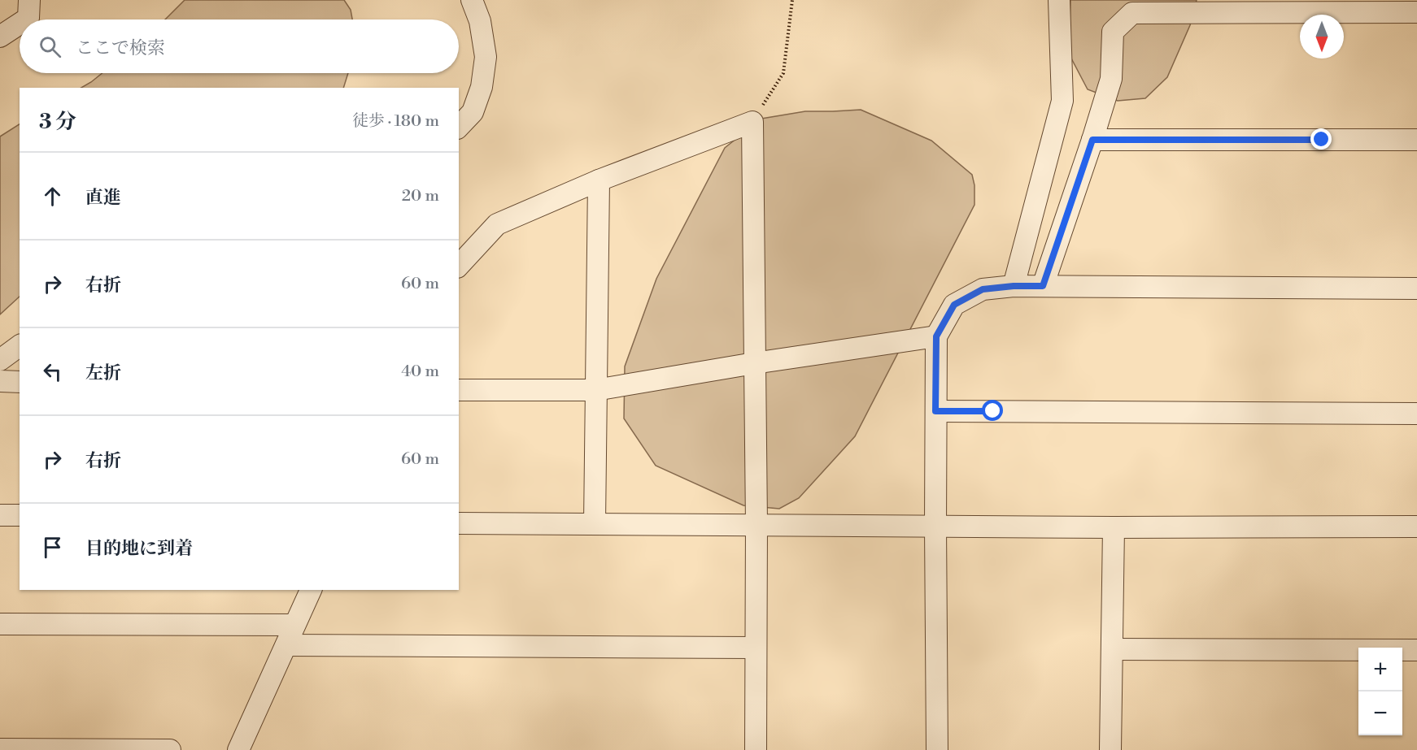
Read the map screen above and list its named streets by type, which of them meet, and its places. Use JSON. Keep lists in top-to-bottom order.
{
  "north": "bottom",
  "page": {
    "search": "ここで検索",
    "heading": ["3 分", "徒歩 · 180 m"],
    "list": [
      ["直進", "20 m"],
      ["右折", "60 m"],
      ["左折", "40 m"],
      ["右折", "60 m"],
      "目的地に到着"
    ],
    "map_buttons": ["+", "−"]
  }
}
